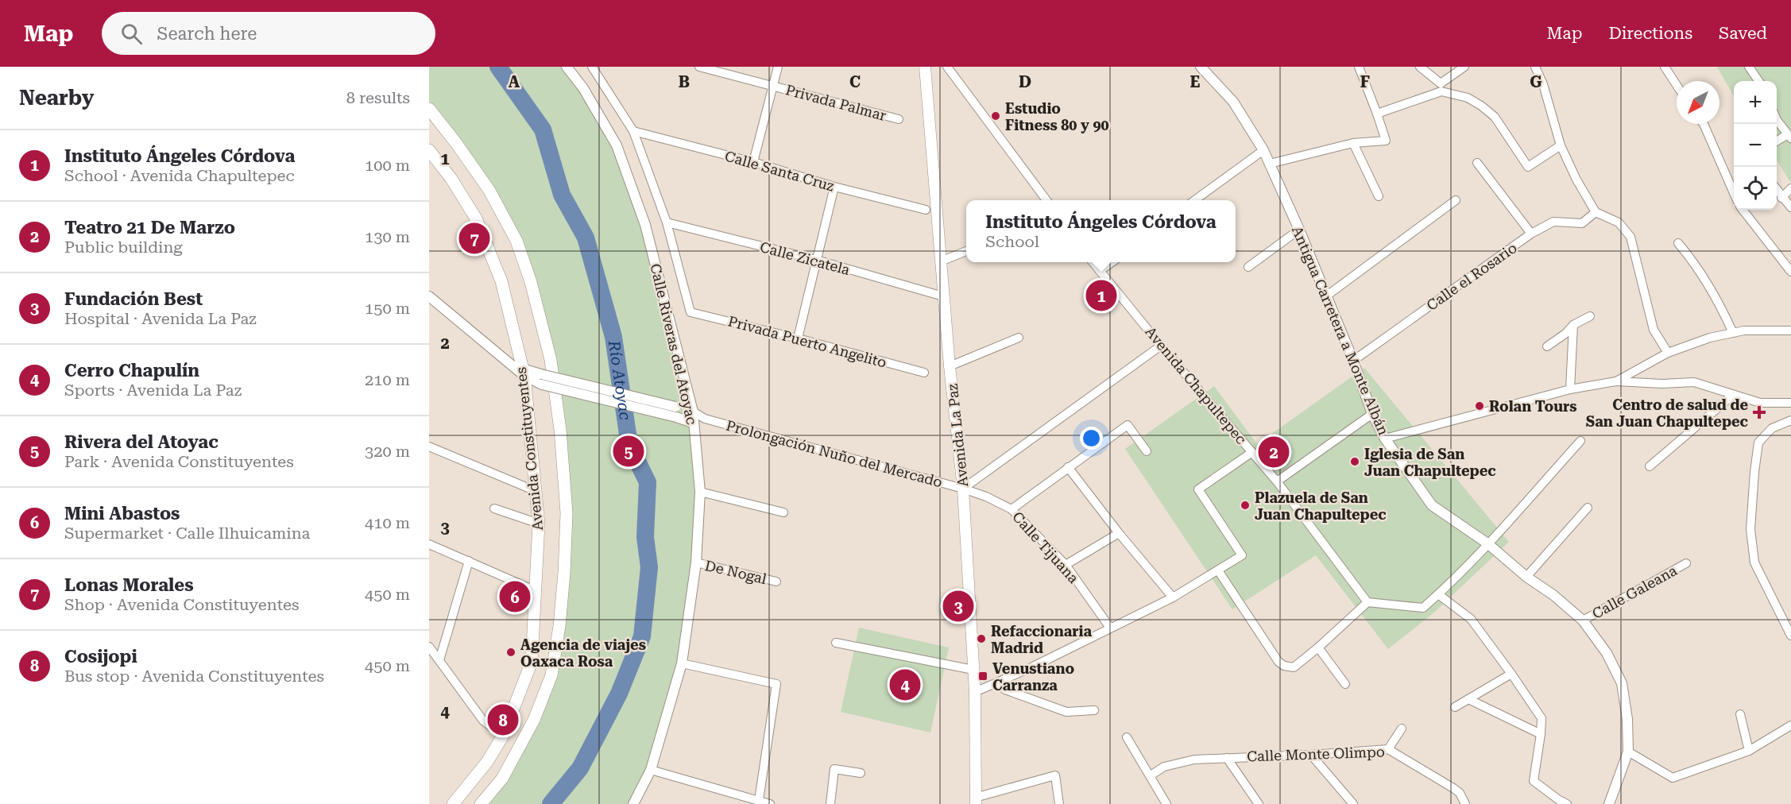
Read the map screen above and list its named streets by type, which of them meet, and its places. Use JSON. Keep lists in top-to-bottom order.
{
  "streets": {
    "main road": ["Avenida La Paz", "Avenida Constituyentes"],
    "street": [
      "Privada Palmar",
      "Calle Santa Cruz",
      "Calle Zicatela",
      "Calle el Rosario",
      "Antigua Carretera a Monte Albán",
      "Privada Puerto Angelito",
      "Calle Riveras del Atoyac",
      "Avenida Chapultepec",
      "Prolongación Nuño del Mercado",
      "Calle Tijuana",
      "De Nogal",
      "Calle Galeana",
      "Calle Monte Olimpo"
    ]
  },
  "crossings": [
    ["Calle Zicatela", "Privada Puerto Angelito"],
    ["Calle Zicatela", "Avenida La Paz"],
    ["Calle el Rosario", "Antigua Carretera a Monte Albán"],
    ["Antigua Carretera a Monte Albán", "Calle Galeana"],
    ["Calle Riveras del Atoyac", "Prolongación Nuño del Mercado"],
    ["Calle Riveras del Atoyac", "De Nogal"],
    ["Avenida La Paz", "Prolongación Nuño del Mercado"],
    ["Avenida La Paz", "Calle Tijuana"],
    ["Prolongación Nuño del Mercado", "Calle Tijuana"]
  ],
  "water": ["Río Atoyac"],
  "places": {
    "other": [
      "Estudio Fitness 80 y 90",
      "Rolan Tours",
      "Iglesia de San Juan Chapultepec",
      "Plazuela de San Juan Chapultepec",
      "Refaccionaria Madrid",
      "Agencia de viajes Oaxaca Rosa"
    ],
    "health": ["Centro de salud de San Juan Chapultepec"],
    "transit": ["Venustiano Carranza"]
  },
  "north": "bottom left",
  "page": {
    "header": "Map",
    "search": "Search here",
    "nav": ["Map", "Directions", "Saved"],
    "heading": ["Nearby", "8 results"],
    "map_buttons": ["+", "−"],
    "list": [
      {
        "mark": "1",
        "name": "Instituto Ángeles Córdova",
        "note": "School · Avenida Chapultepec",
        "value": "100 m"
      },
      {
        "mark": "2",
        "name": "Teatro 21 De Marzo",
        "note": "Public building",
        "value": "130 m"
      },
      {
        "mark": "3",
        "name": "Fundación Best",
        "note": "Hospital · Avenida La Paz",
        "value": "150 m"
      },
      {
        "mark": "4",
        "name": "Cerro Chapulín",
        "note": "Sports · Avenida La Paz",
        "value": "210 m"
      },
      {
        "mark": "5",
        "name": "Rivera del Atoyac",
        "note": "Park · Avenida Constituyentes",
        "value": "320 m"
      },
      {
        "mark": "6",
        "name": "Mini Abastos",
        "note": "Supermarket · Calle Ilhuicamina",
        "value": "410 m"
      },
      {
        "mark": "7",
        "name": "Lonas Morales",
        "note": "Shop · Avenida Constituyentes",
        "value": "450 m"
      },
      {
        "mark": "8",
        "name": "Cosijopi",
        "note": "Bus stop · Avenida Constituyentes",
        "value": "450 m"
      }
    ],
    "popup": ["Instituto Ángeles Córdova", "School"],
    "pins": [
      "7",
      "1",
      "5",
      "2",
      "6",
      "3",
      "4",
      "8"
    ]
  },
  "grid": {
    "columns": [
      "A",
      "B",
      "C",
      "D",
      "E",
      "F",
      "G"
    ],
    "rows": [
      "1",
      "2",
      "3",
      "4"
    ]
  }
}
